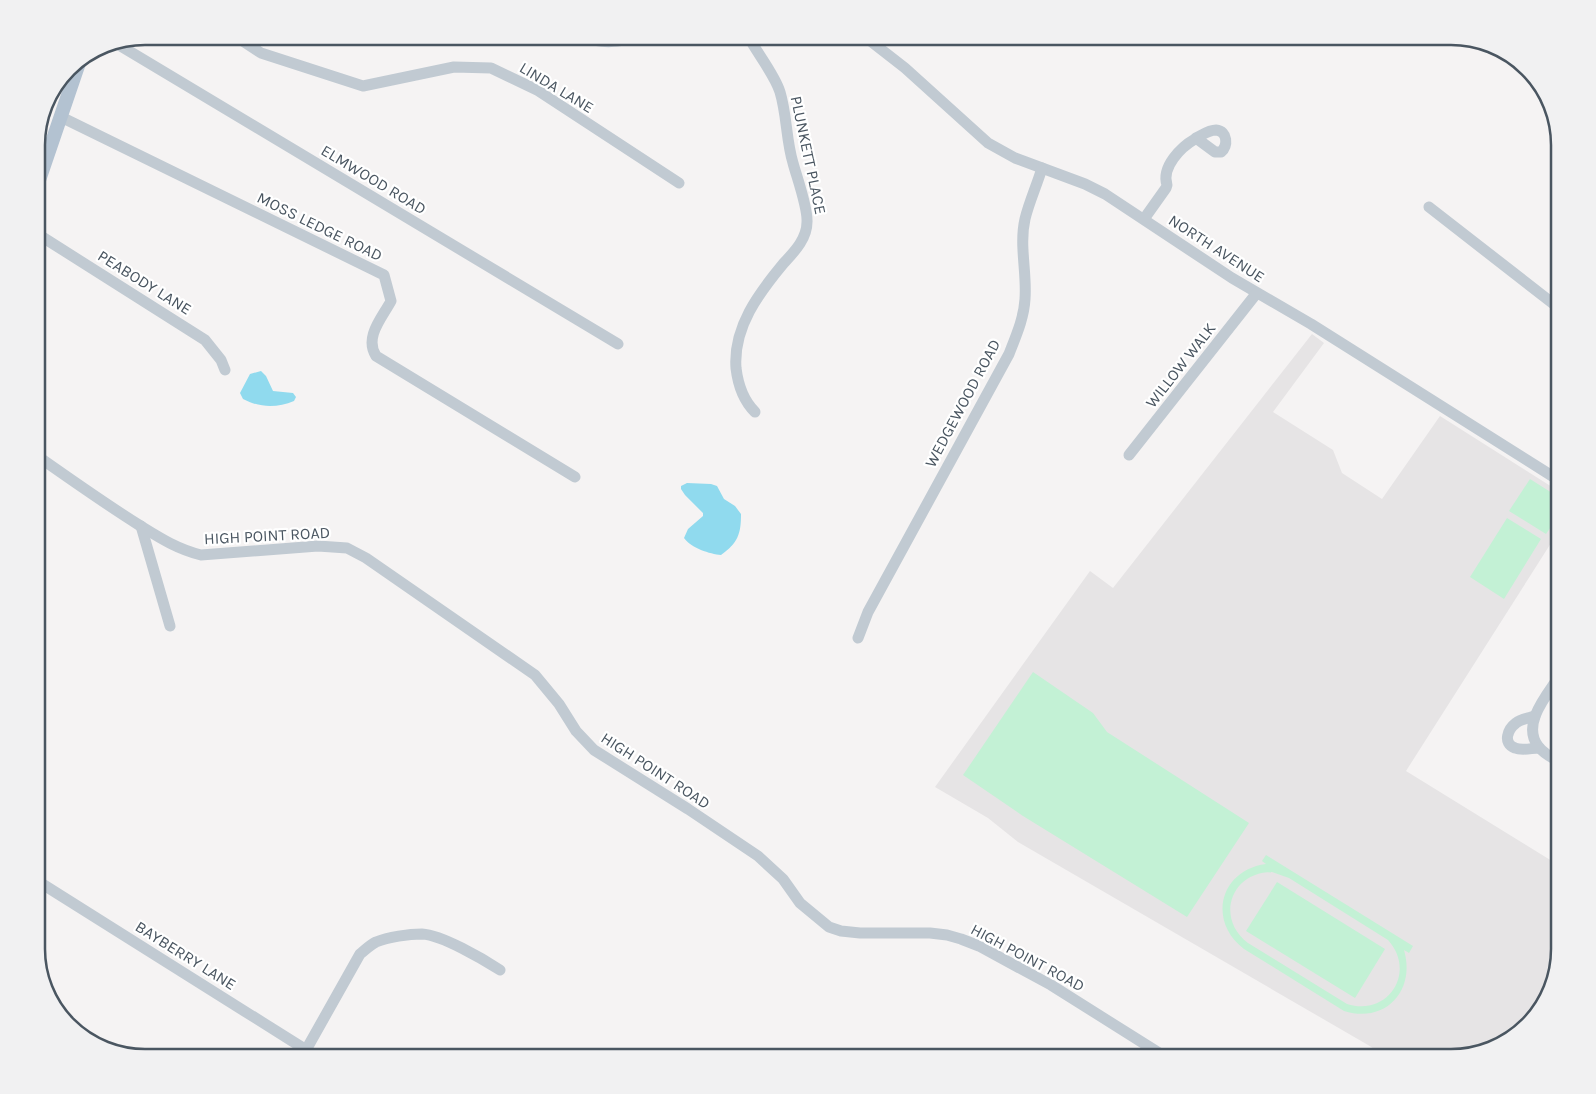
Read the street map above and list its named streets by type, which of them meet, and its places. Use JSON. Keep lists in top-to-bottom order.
{
  "streets": {
    "street": [
      "LINDA LANE",
      "PLUNKETT PLACE",
      "ELMWOOD ROAD",
      "MOSS LEDGE ROAD",
      "NORTH AVENUE",
      "PEABODY LANE",
      "WILLOW WALK",
      "WEDGEWOOD ROAD",
      "HIGH POINT ROAD",
      "BAYBERRY LANE"
    ]
  },
  "crossings": [
    ["NORTH AVENUE", "WILLOW WALK"],
    ["NORTH AVENUE", "WEDGEWOOD ROAD"]
  ]
}
